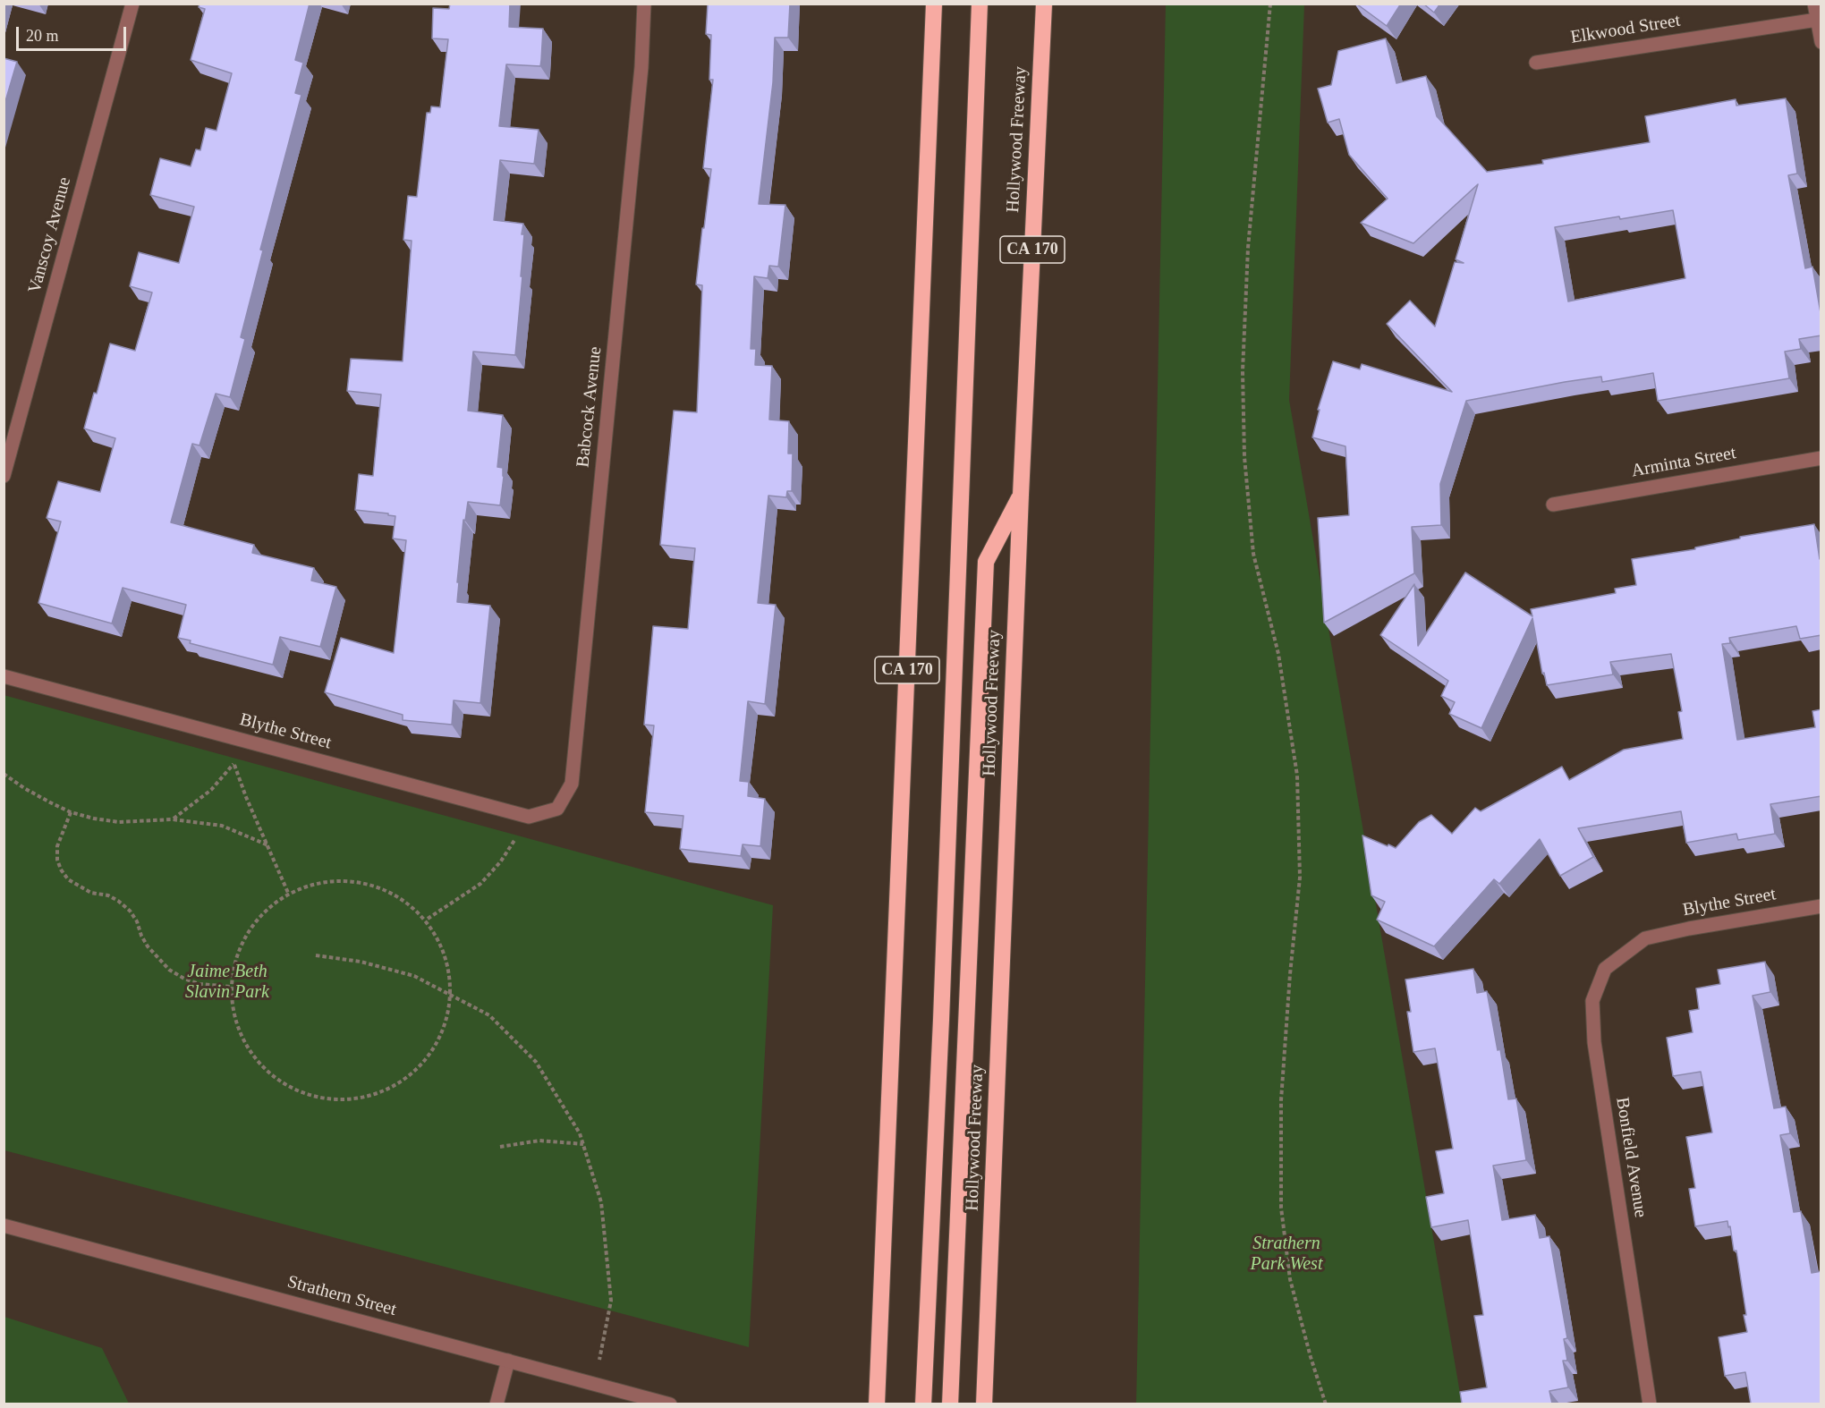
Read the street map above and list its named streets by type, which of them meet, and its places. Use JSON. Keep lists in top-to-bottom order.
{
  "streets": {
    "highway": ["Hollywood Freeway", "CA 170"],
    "street": [
      "Elkwood Street",
      "Vanscoy Avenue",
      "Babcock Avenue",
      "Arminta Street",
      "Blythe Street",
      "Bonfield Avenue",
      "Strathern Street"
    ]
  },
  "crossings": [
    ["Babcock Avenue", "Blythe Street"],
    ["Blythe Street", "Bonfield Avenue"]
  ],
  "parks": ["Jaime Beth Slavin Park", "Strathern Park West"],
  "scale_bar": "20 m"
}
